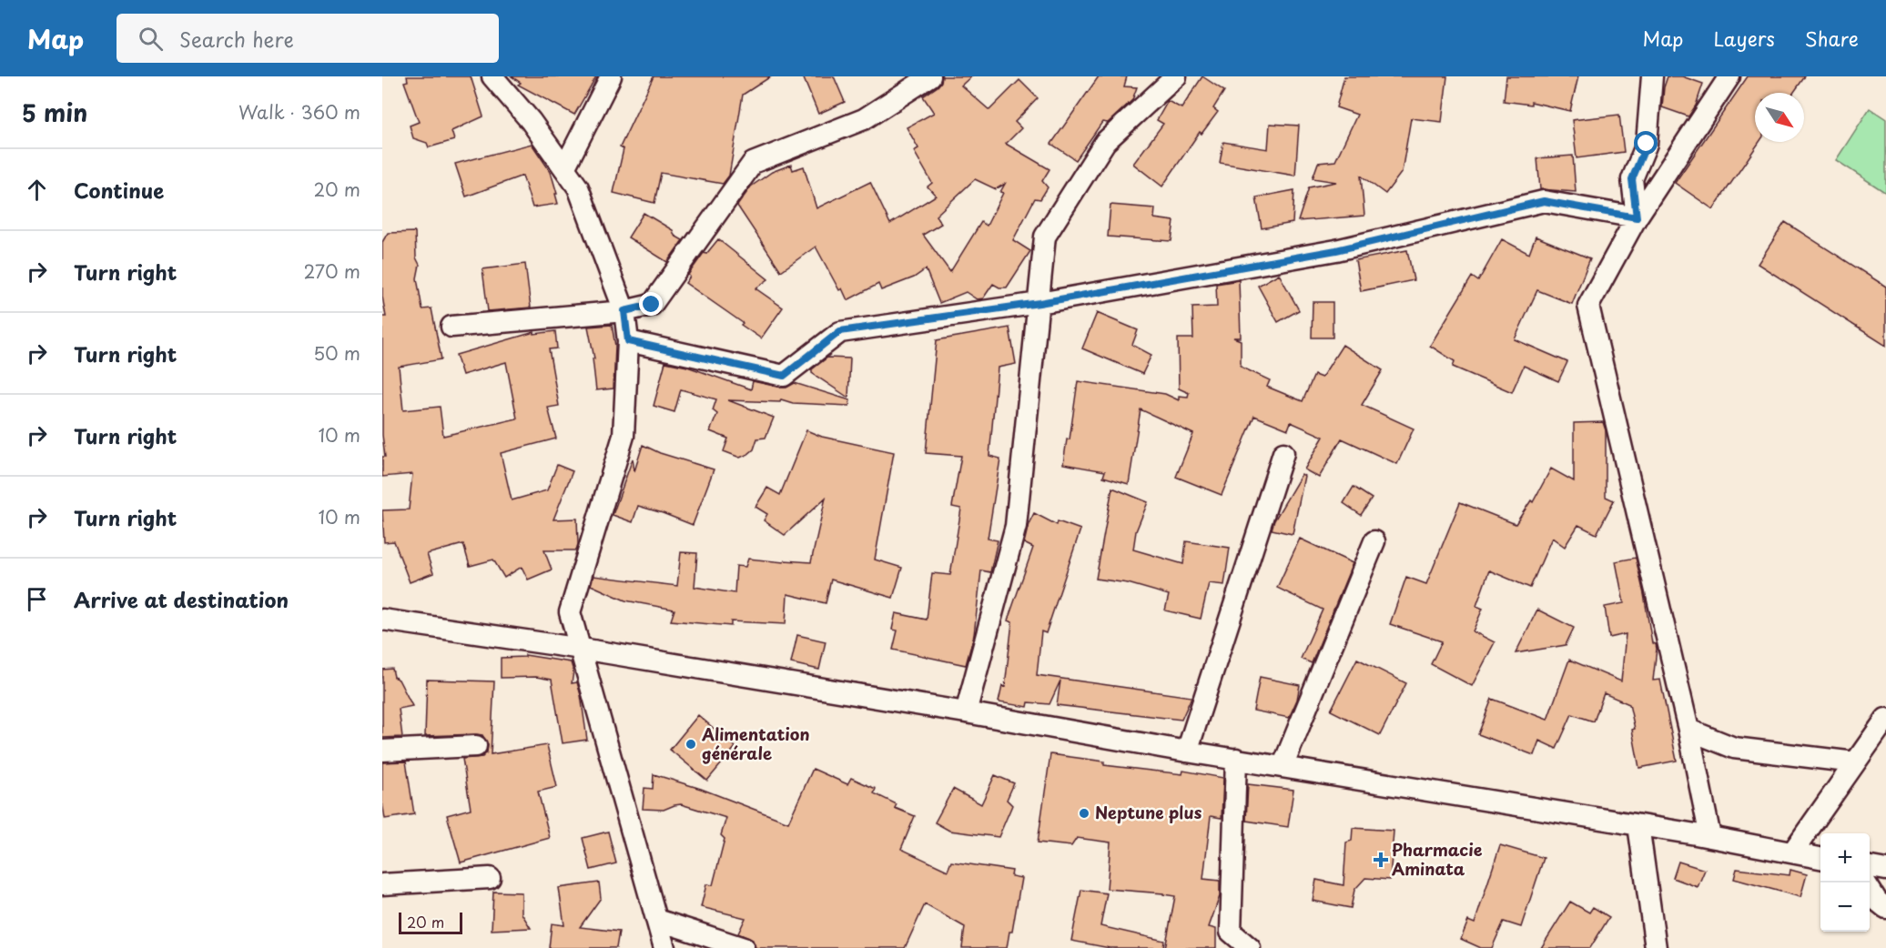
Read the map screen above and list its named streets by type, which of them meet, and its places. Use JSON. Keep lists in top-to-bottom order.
{
  "places": {
    "other": ["Alimentation générale", "Neptune plus"],
    "health": ["Pharmacie Aminata"]
  },
  "scale_bar": "20 m",
  "north": "bottom right",
  "page": {
    "header": "Map",
    "search": "Search here",
    "nav": ["Map", "Layers", "Share"],
    "heading": ["5 min", "Walk · 360 m"],
    "list": [
      ["Continue", "20 m"],
      ["Turn right", "270 m"],
      ["Turn right", "50 m"],
      ["Turn right", "10 m"],
      ["Turn right", "10 m"],
      "Arrive at destination"
    ],
    "map_buttons": ["+", "−"],
    "scale": "20 m"
  }
}
